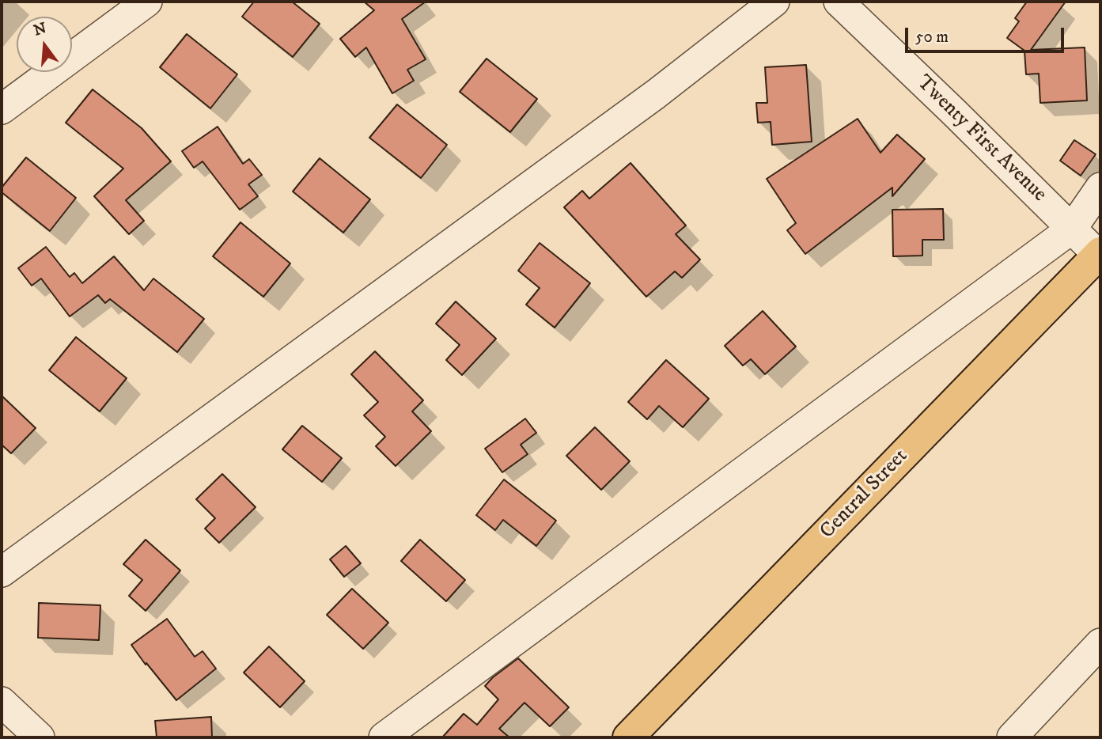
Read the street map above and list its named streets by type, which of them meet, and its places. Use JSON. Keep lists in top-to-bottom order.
{
  "streets": {
    "main road": ["Central Street"],
    "street": ["Twenty First Avenue"]
  },
  "crossings": [
    ["Twenty First Avenue", "Central Street"]
  ],
  "scale_bar": "50 m",
  "north": "top"
}
